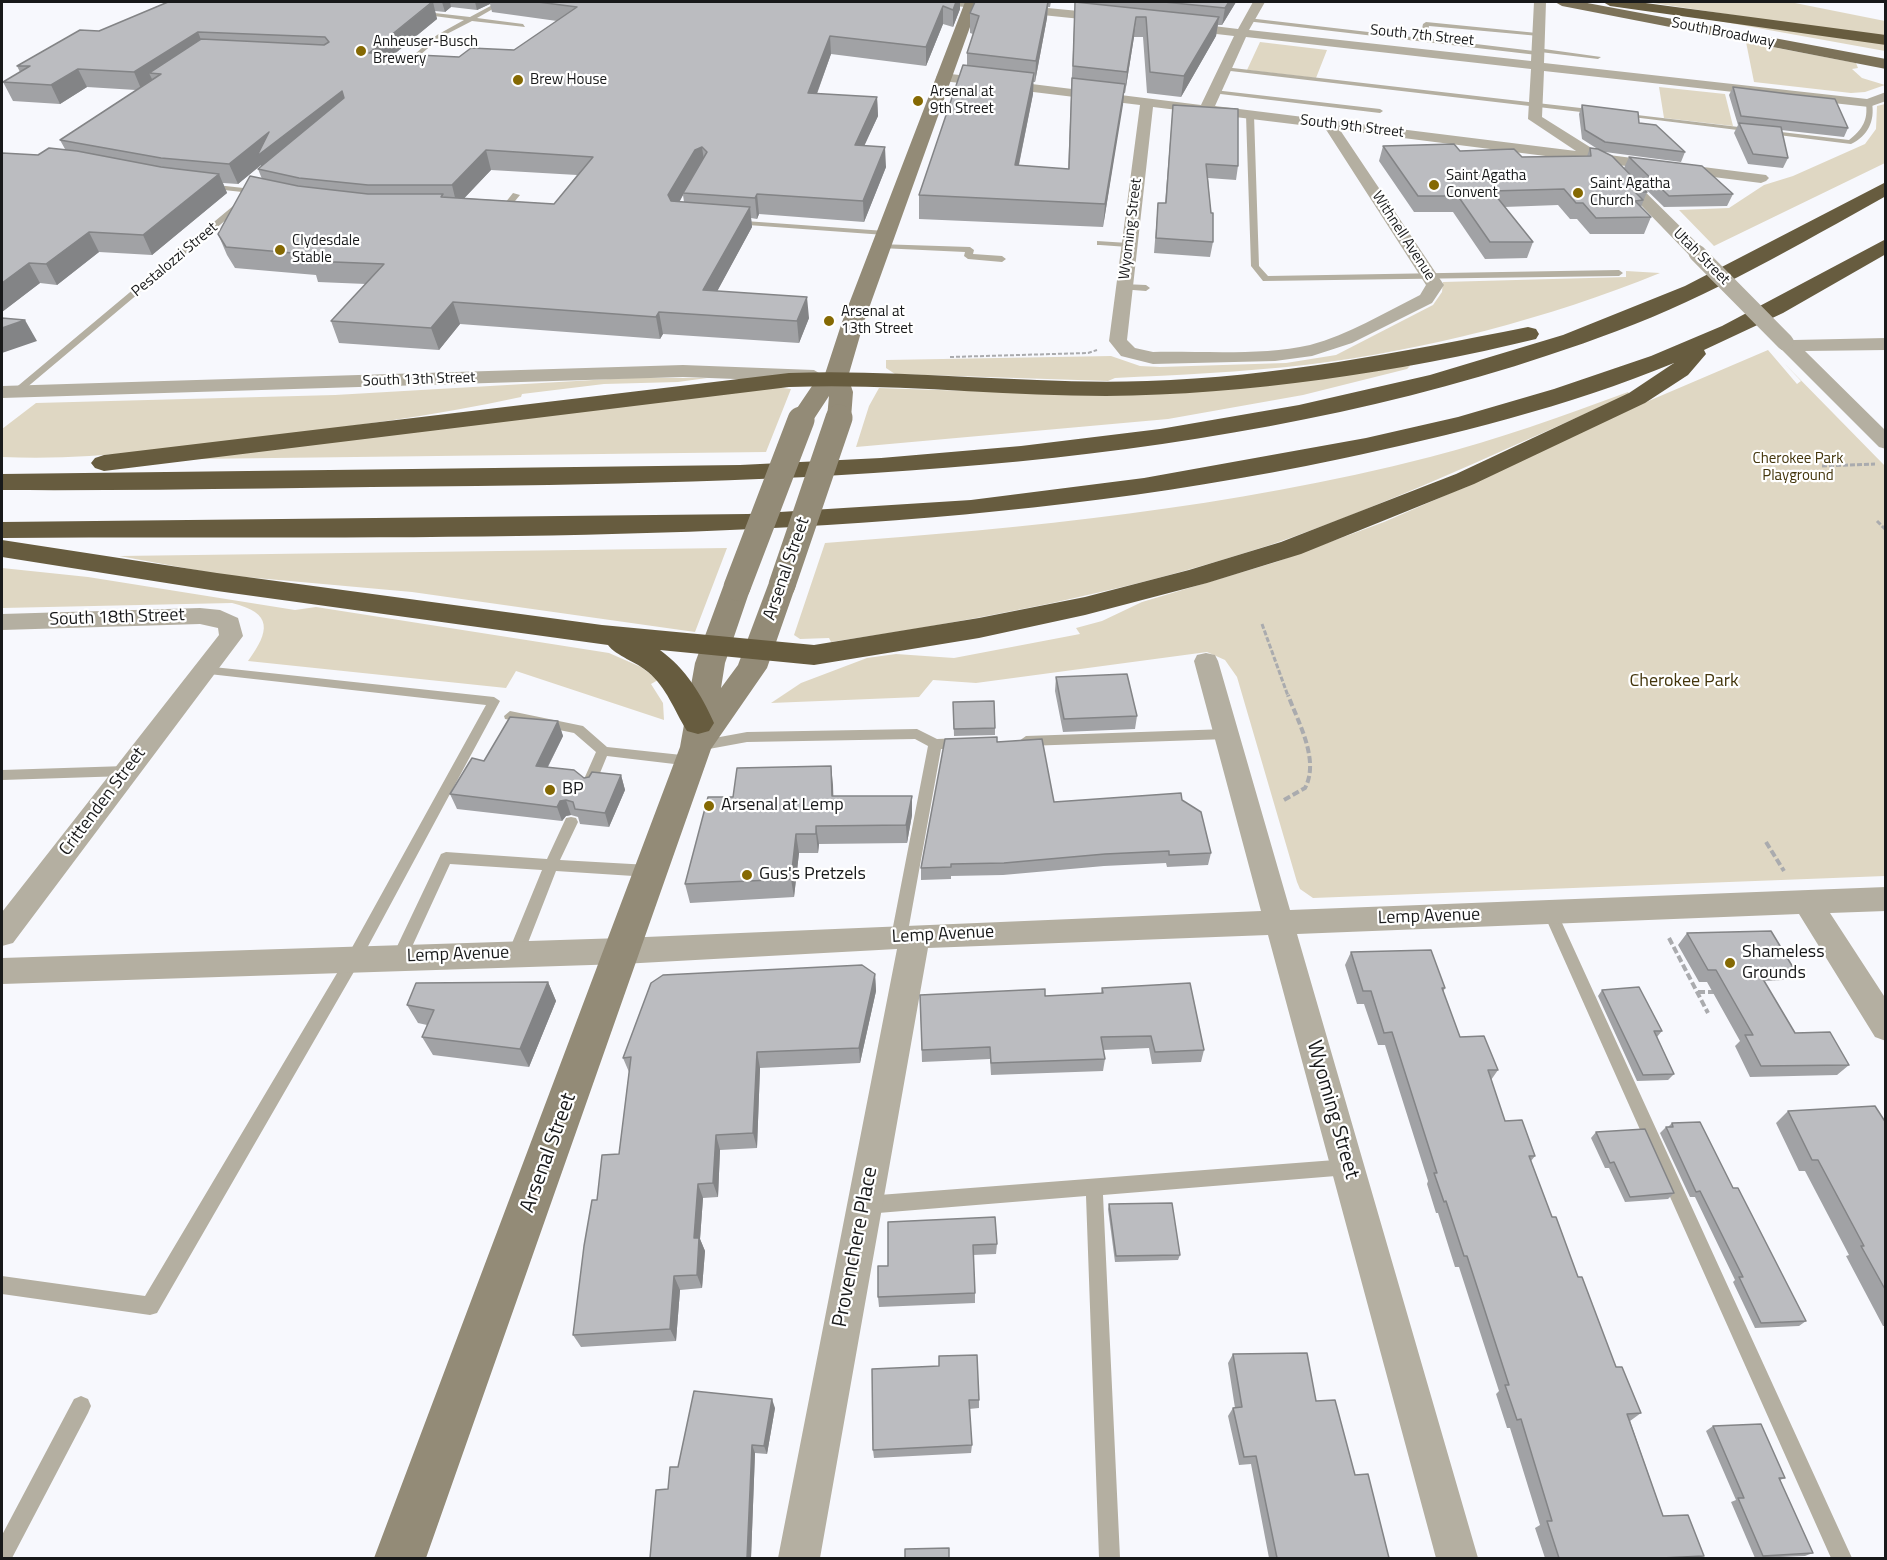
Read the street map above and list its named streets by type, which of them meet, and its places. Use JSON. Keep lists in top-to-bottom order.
{
  "streets": {
    "main road": ["South Broadway", "Arsenal Street"],
    "street": [
      "South 7th Street",
      "South 9th Street",
      "Wyoming Street",
      "Withnell Avenue",
      "Utah Street",
      "South 13th Street",
      "South 18th Street",
      "Crittenden Street",
      "Lemp Avenue",
      "Provenchere Place"
    ],
    "lane": ["Pestalozzi Street"]
  },
  "crossings": [
    ["South 9th Street", "Wyoming Street"],
    ["South 9th Street", "Withnell Avenue"],
    ["South 9th Street", "Utah Street"],
    ["South 9th Street", "Arsenal Street"],
    ["Wyoming Street", "Withnell Avenue"],
    ["Wyoming Street", "Lemp Avenue"],
    ["Pestalozzi Street", "South 13th Street"],
    ["South 13th Street", "Arsenal Street"],
    ["Arsenal Street", "Lemp Avenue"],
    ["South 18th Street", "Crittenden Street"],
    ["Lemp Avenue", "Provenchere Place"]
  ],
  "parks": ["Cherokee Park Playground", "Cherokee Park"],
  "places": [
    "Anheuser-Busch Brewery",
    "Brew House",
    "Arsenal at 9th Street",
    "Saint Agatha Convent",
    "Saint Agatha Church",
    "Clydesdale Stable",
    "Arsenal at 13th Street",
    "BP",
    "Arsenal at Lemp",
    "Gus's Pretzels",
    "Shameless Grounds"
  ]
}
